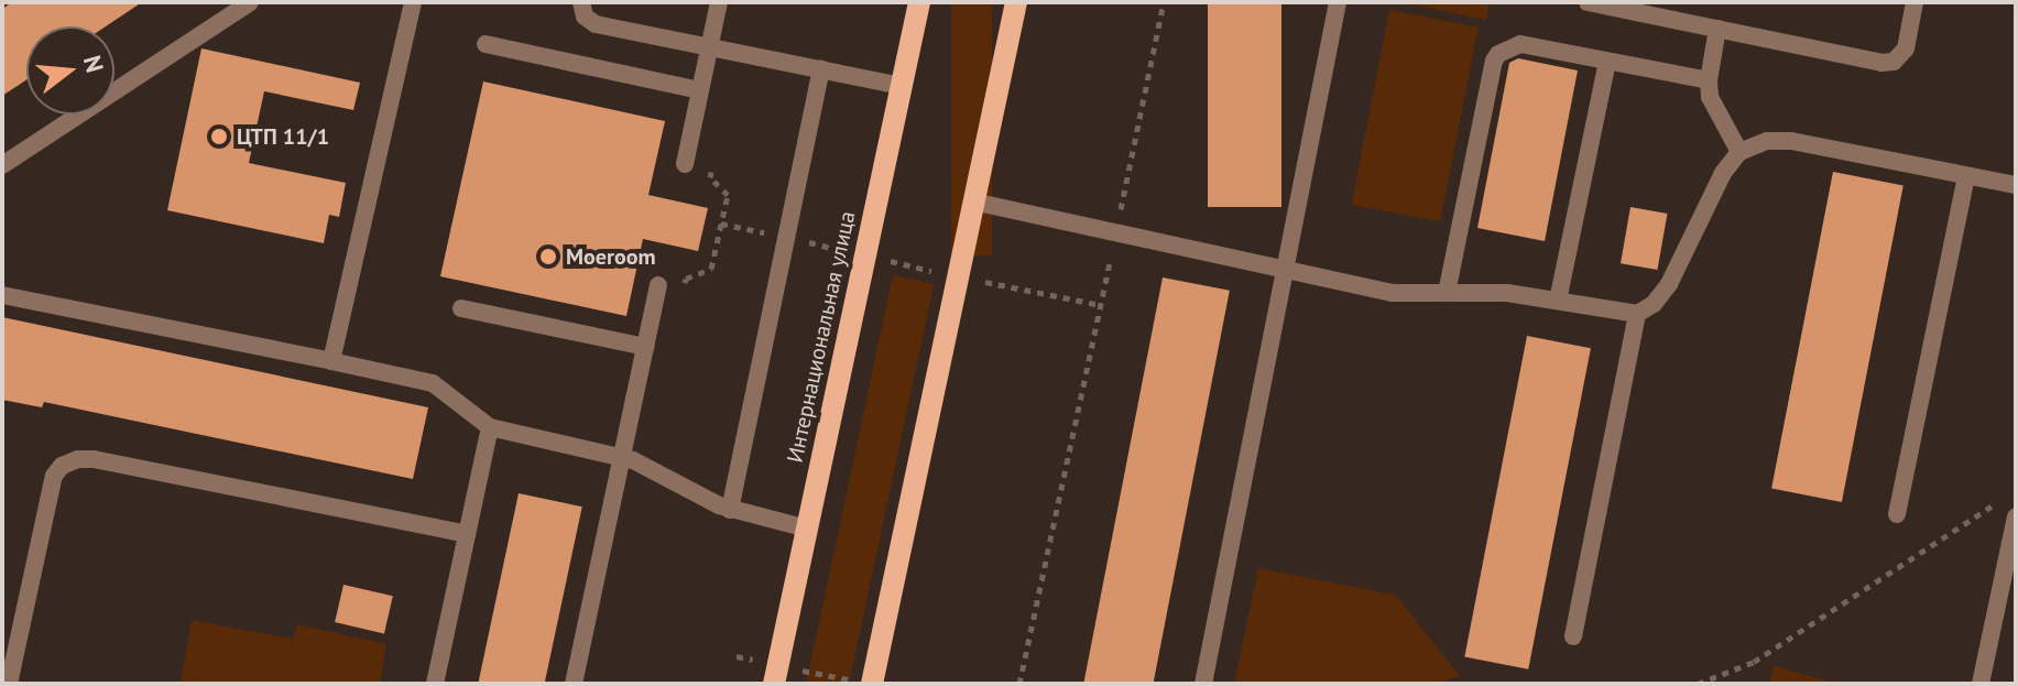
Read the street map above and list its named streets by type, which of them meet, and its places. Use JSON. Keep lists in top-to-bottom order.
{
  "streets": {
    "main road": ["Интернациональная улица"]
  },
  "places": ["ЦТП 11/1", "Moeroom"],
  "north": "right"
}
